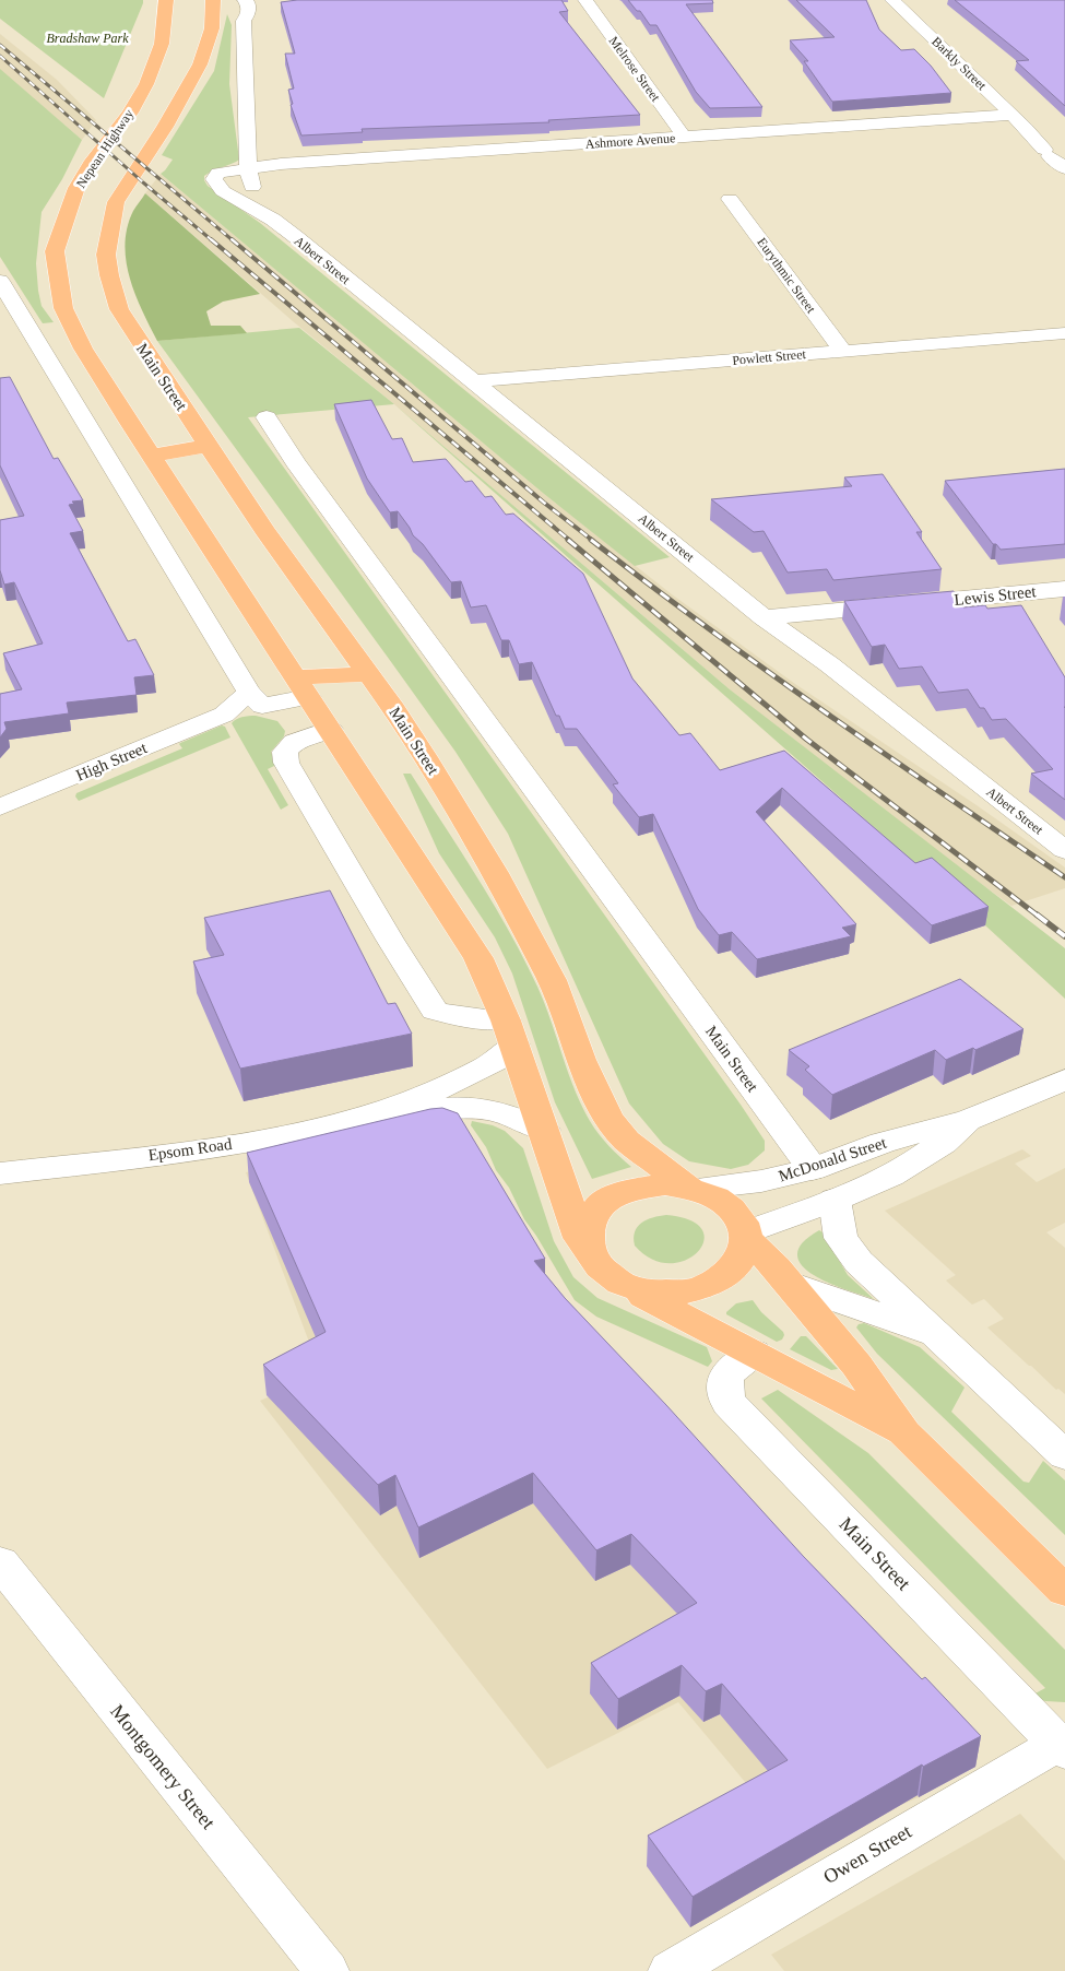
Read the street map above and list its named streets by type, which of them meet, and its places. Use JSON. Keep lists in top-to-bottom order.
{
  "streets": {
    "highway": ["Nepean Highway", "Main Street"],
    "street": [
      "Barkly Street",
      "Melrose Street",
      "Ashmore Avenue",
      "Albert Street",
      "Eurythmic Street",
      "Powlett Street",
      "Lewis Street",
      "High Street",
      "Epsom Road",
      "McDonald Street",
      "Montgomery Street",
      "Owen Street"
    ]
  },
  "crossings": [
    ["Barkly Street", "Ashmore Avenue"],
    ["Melrose Street", "Ashmore Avenue"],
    ["Ashmore Avenue", "Albert Street"],
    ["Albert Street", "Powlett Street"],
    ["Albert Street", "Lewis Street"],
    ["Eurythmic Street", "Powlett Street"],
    ["Main Street", "McDonald Street"],
    ["Main Street", "Owen Street"]
  ],
  "parks": ["Bradshaw Park"]
}
